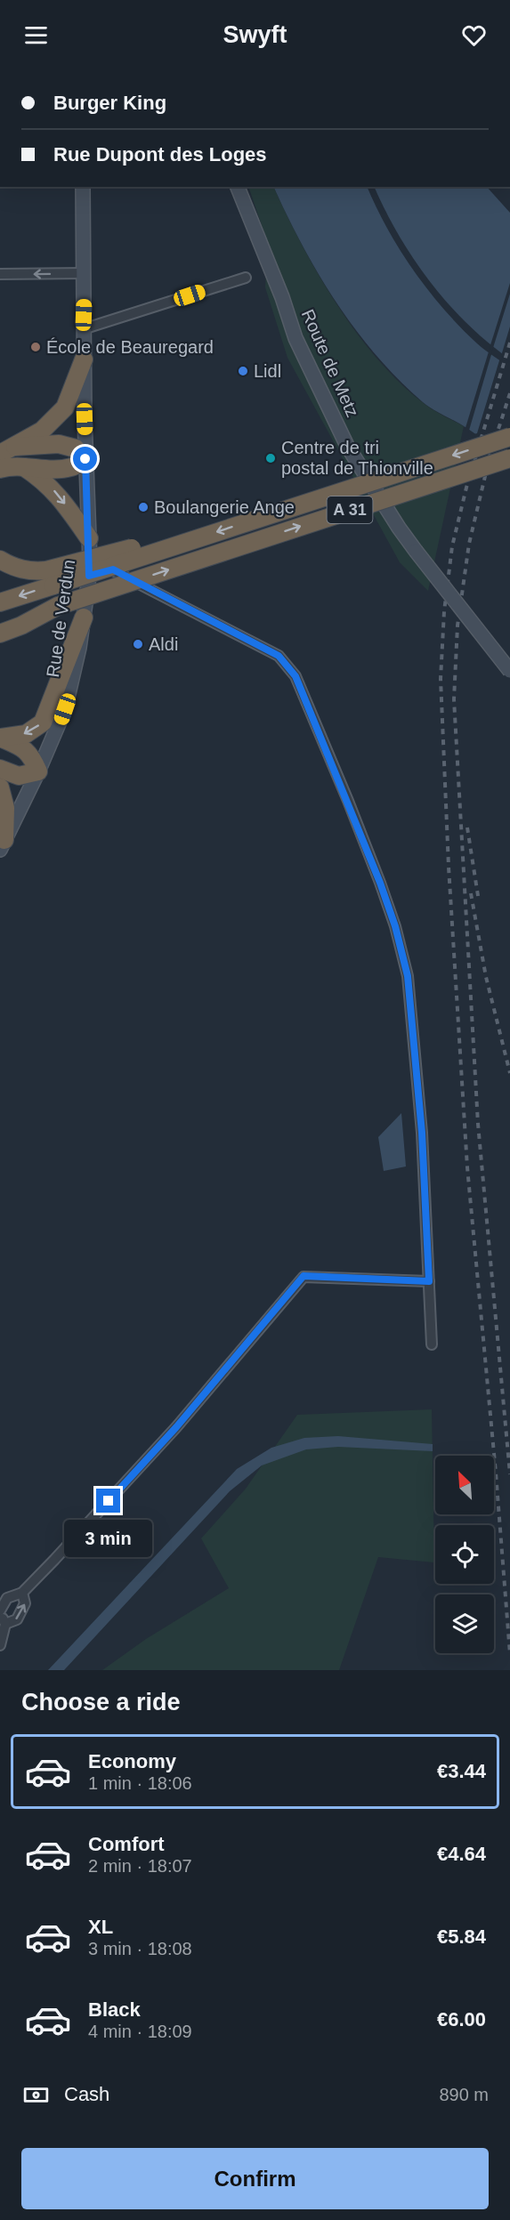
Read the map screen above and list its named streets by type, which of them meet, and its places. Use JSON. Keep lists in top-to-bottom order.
{
  "streets": {
    "highway": ["A 31"],
    "main road": ["Route de Metz", "Rue de Verdun"]
  },
  "places": [
    "École de Beauregard",
    "Lidl",
    "Centre de tri postal de Thionville",
    "Boulangerie Ange",
    "Aldi"
  ],
  "north": "top left",
  "page": {
    "header": "Swyft",
    "banner": ["Burger King", "Rue Dupont des Loges"],
    "bubble": "3 min",
    "heading": "Choose a ride",
    "list": [
      {
        "name": "Economy",
        "note": "1 min · 18:06",
        "value": "€3.44"
      },
      {
        "name": "Comfort",
        "note": "2 min · 18:07",
        "value": "€4.64"
      },
      {
        "name": "XL",
        "note": "3 min · 18:08",
        "value": "€5.84"
      },
      {
        "name": "Black",
        "note": "4 min · 18:09",
        "value": "€6.00"
      }
    ],
    "pay": ["Cash", "890 m"],
    "buttons": "Confirm"
  }
}
